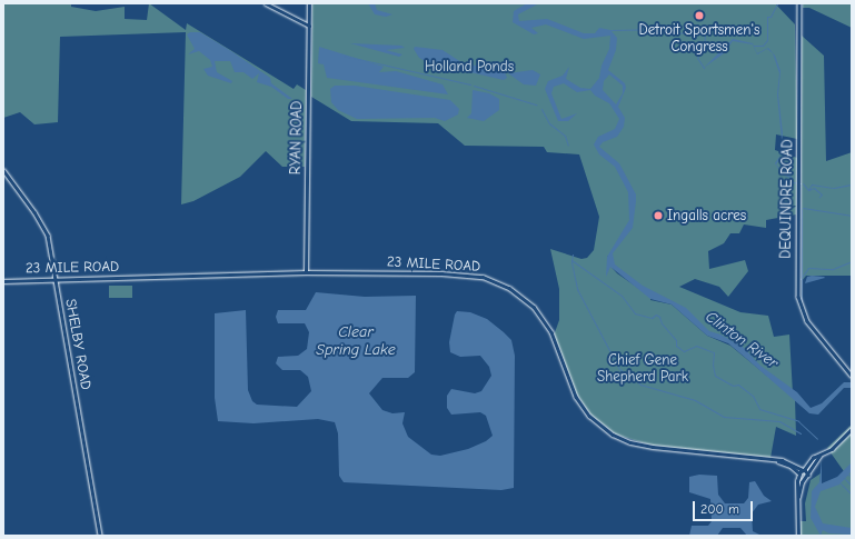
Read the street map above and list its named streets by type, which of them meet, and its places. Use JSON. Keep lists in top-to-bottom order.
{
  "streets": {
    "main road": [
      "RYAN ROAD",
      "DEQUINDRE ROAD",
      "23 MILE ROAD",
      "SHELBY ROAD"
    ]
  },
  "crossings": [
    ["RYAN ROAD", "23 MILE ROAD"],
    ["23 MILE ROAD", "SHELBY ROAD"]
  ],
  "water": ["Clear Spring Lake", "Clinton River"],
  "parks": ["Holland Ponds", "Chief Gene Shepherd Park"],
  "places": ["Detroit Sportsmen's Congress", "Ingalls acres"],
  "scale_bar": "200 m"
}
